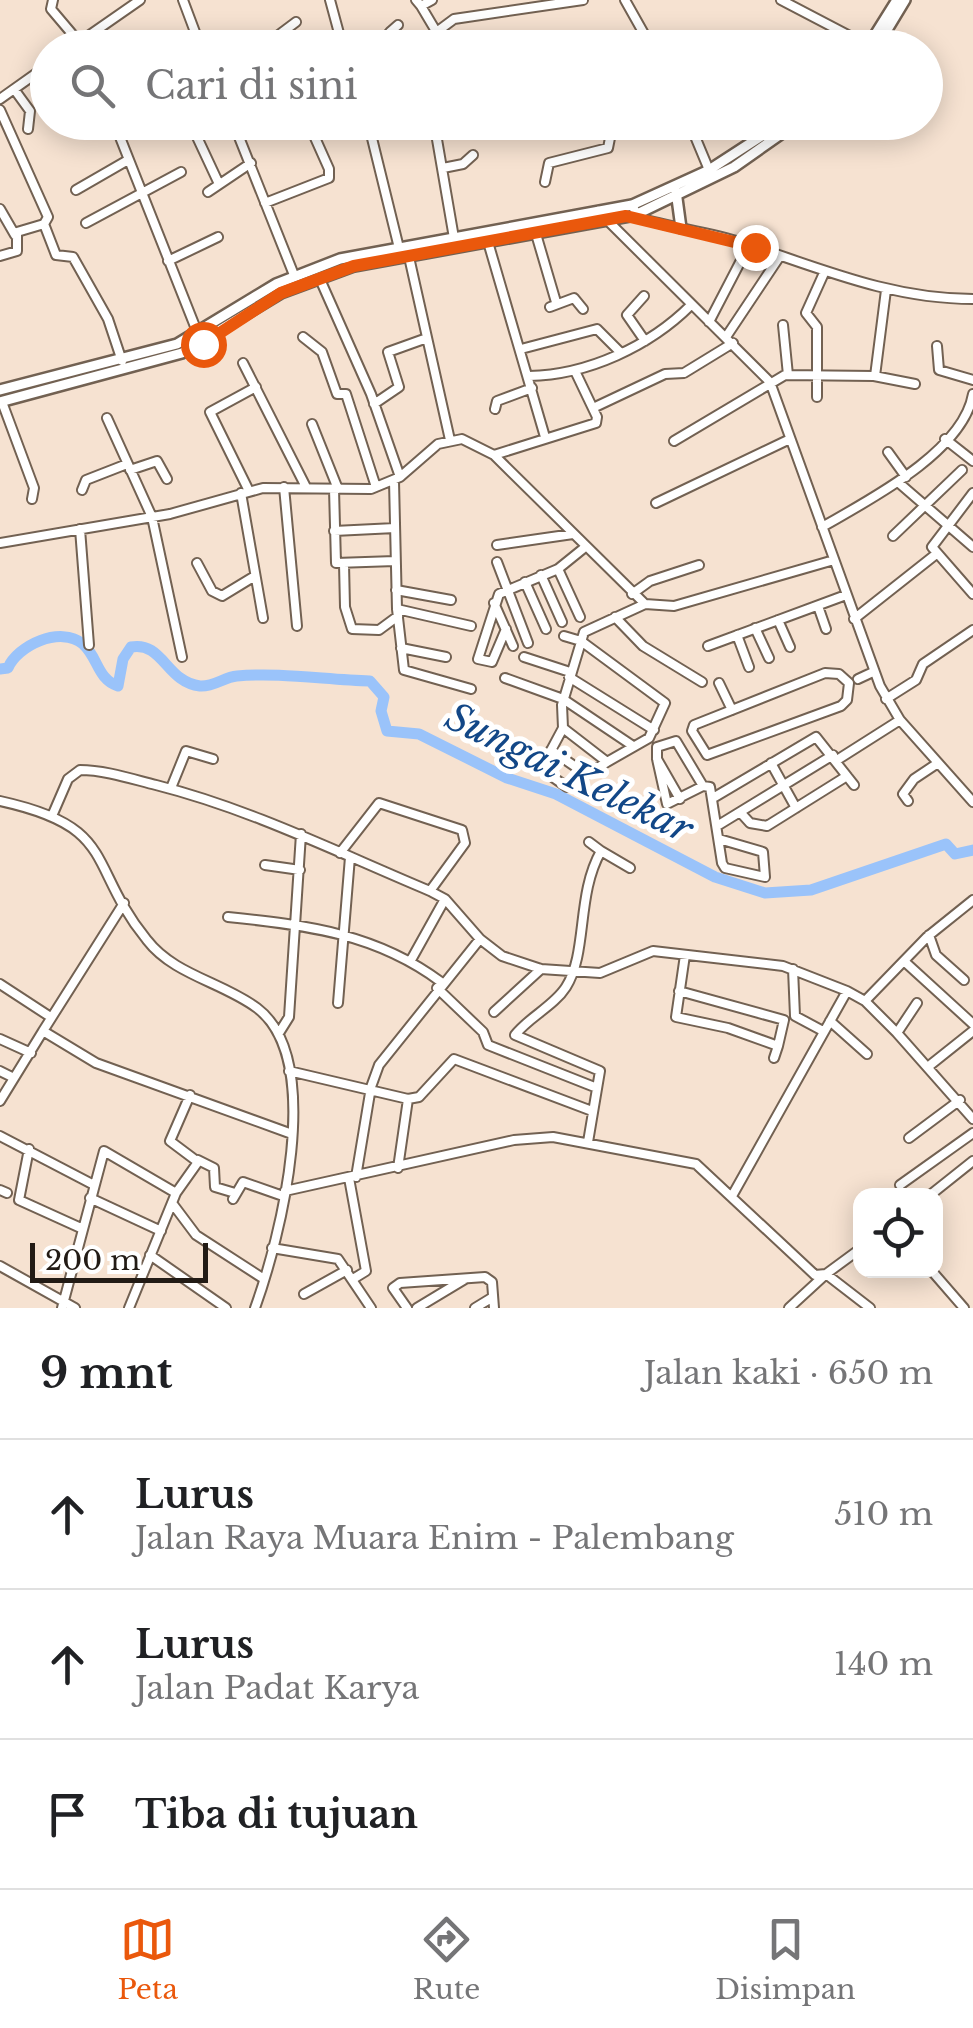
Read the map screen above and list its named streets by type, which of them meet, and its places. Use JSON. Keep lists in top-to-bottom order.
{
  "water": ["Sungai Kelekar"],
  "scale_bar": "200 m",
  "page": {
    "search": "Cari di sini",
    "scale": "200 m",
    "heading": ["9 mnt", "Jalan kaki · 650 m"],
    "list": [
      ["Lurus", "Jalan Raya Muara Enim - Palembang", "510 m"],
      ["Lurus", "Jalan Padat Karya", "140 m"],
      "Tiba di tujuan"
    ],
    "nav": ["Peta", "Rute", "Disimpan"]
  }
}
